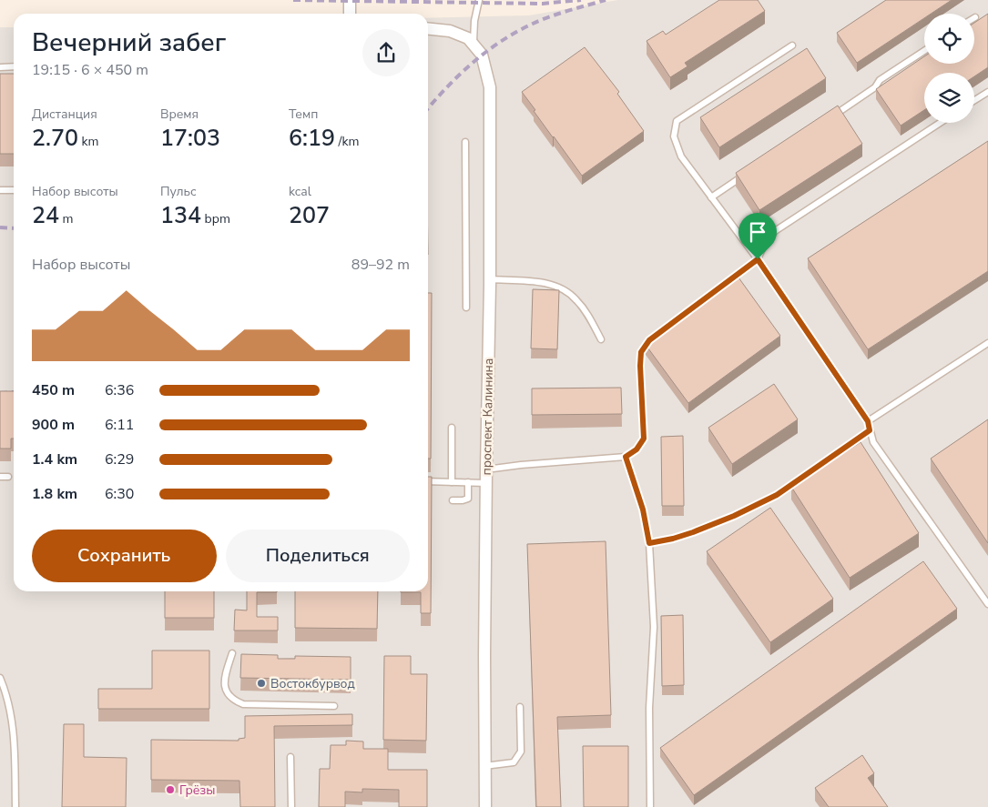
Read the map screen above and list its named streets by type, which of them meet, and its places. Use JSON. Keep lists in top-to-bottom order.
{
  "streets": {
    "street": ["проспект Калинина"]
  },
  "places": ["Востокбурвод", "Грёзы"],
  "page": {
    "heading": ["Вечерний забег", "19:15 · 6 × 450 m"],
    "stats": [
      ["Дистанция", "2.70 km"],
      ["Время", "17:03"],
      ["Темп", "6:19 /km"],
      ["Набор высоты", "24 m"],
      ["Пульс", "134 bpm"],
      ["kcal", "207"]
    ],
    "chart": ["Набор высоты", "89–92 m"],
    "list": [
      {
        "name": "450 m",
        "note": "6:36"
      },
      {
        "name": "900 m",
        "note": "6:11"
      },
      {
        "name": "1.4 km",
        "note": "6:29"
      },
      {
        "name": "1.8 km",
        "note": "6:30"
      }
    ],
    "buttons": ["Сохранить", "Поделиться"]
  }
}
